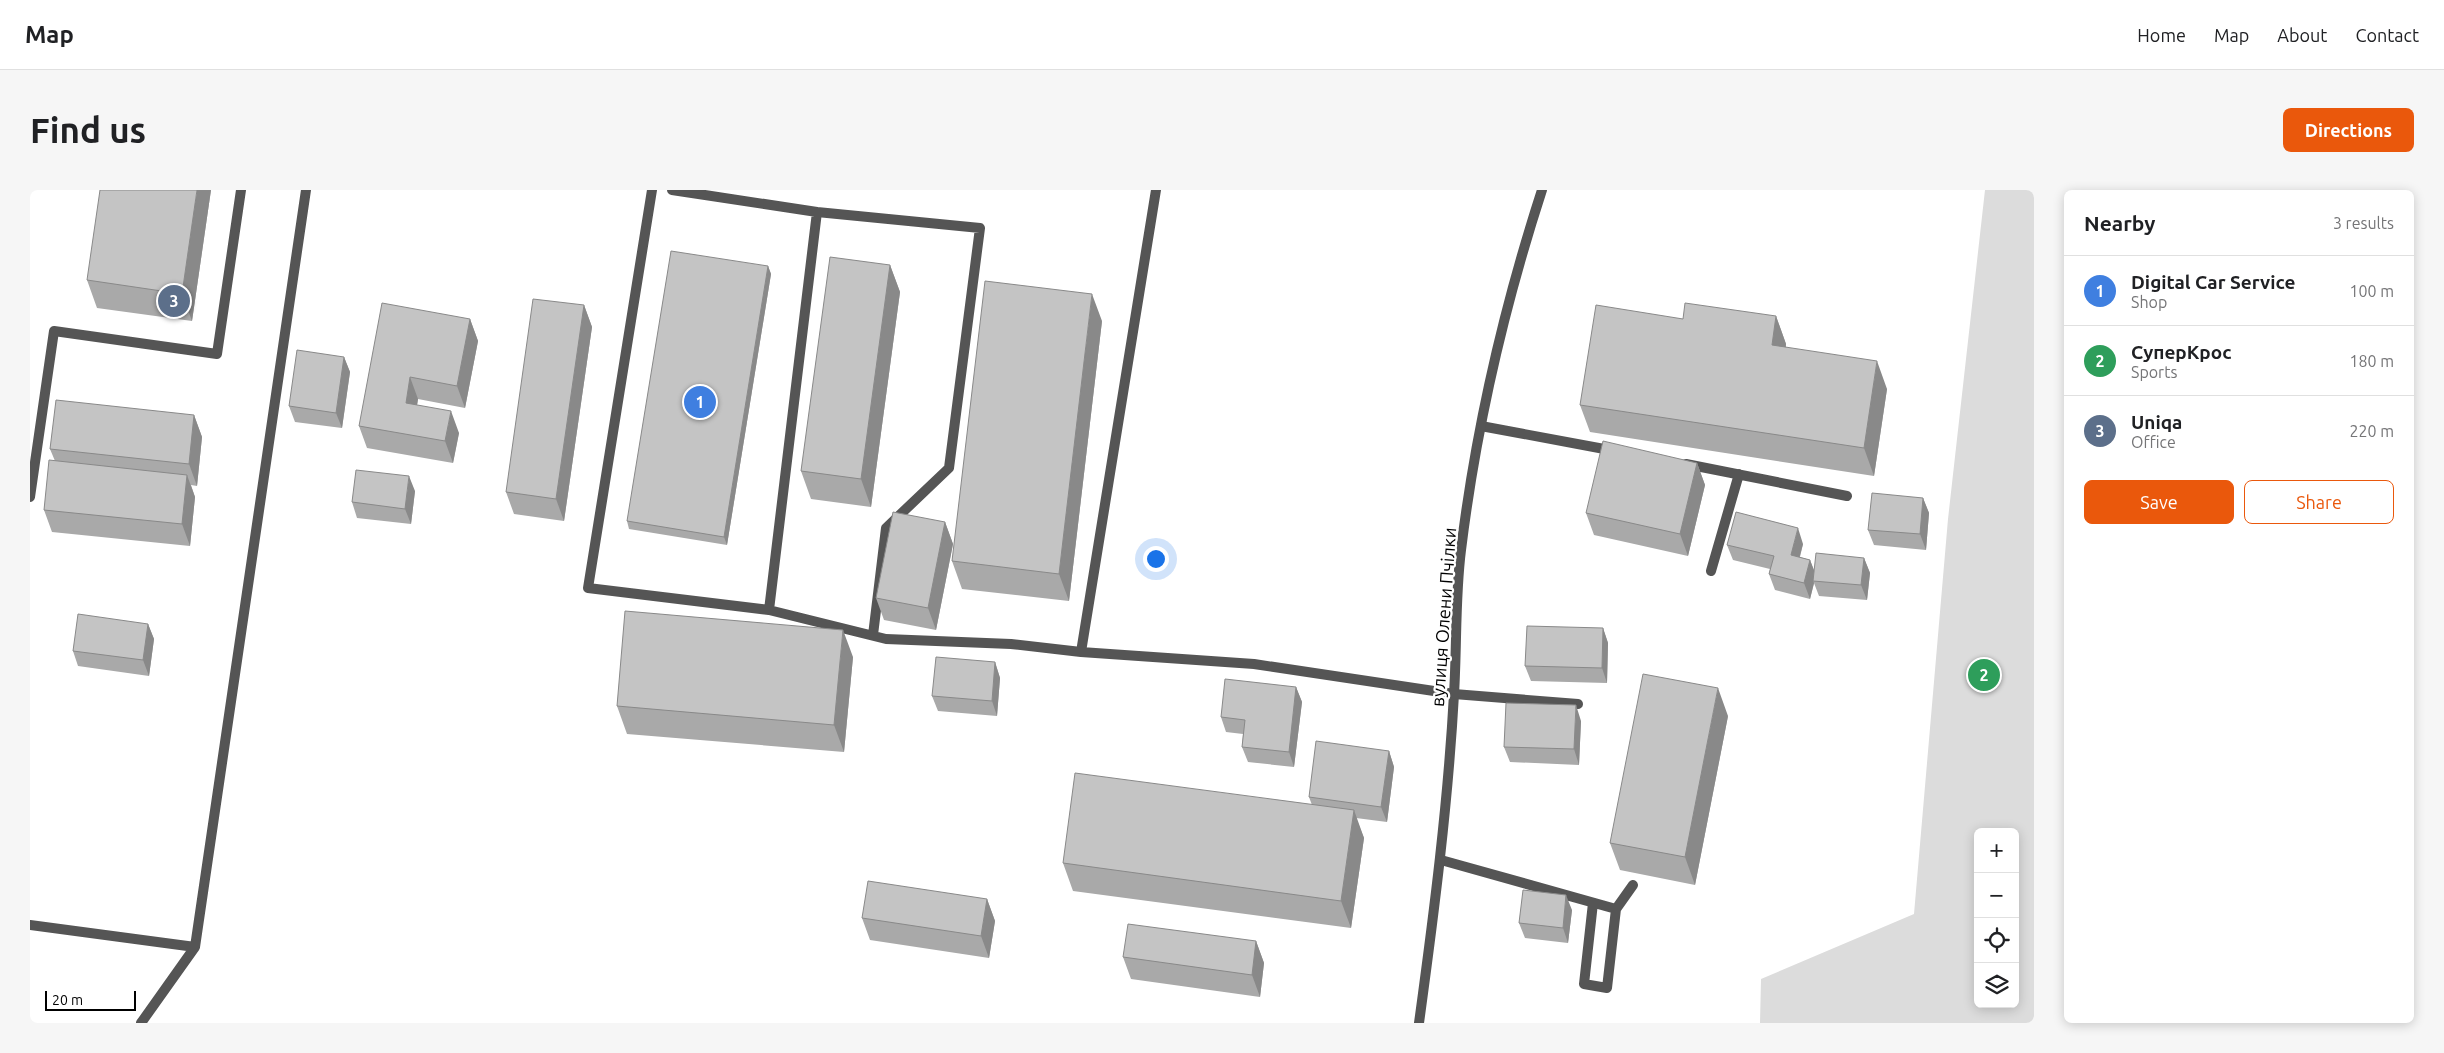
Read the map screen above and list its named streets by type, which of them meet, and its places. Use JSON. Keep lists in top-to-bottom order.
{
  "streets": {
    "street": ["вулиця Олени Пчілки"]
  },
  "scale_bar": "20 m",
  "page": {
    "header": "Map",
    "nav": [
      "Home",
      "Map",
      "About",
      "Contact"
    ],
    "buttons": [
      "Directions",
      ["Save", "Share"]
    ],
    "title": "Find us",
    "heading": ["Nearby", "3 results"],
    "list": [
      {
        "mark": "1",
        "name": "Digital Car Service",
        "note": "Shop",
        "value": "100 m"
      },
      {
        "mark": "2",
        "name": "СуперКрос",
        "note": "Sports",
        "value": "180 m"
      },
      {
        "mark": "3",
        "name": "Uniqa",
        "note": "Office",
        "value": "220 m"
      }
    ],
    "pins": ["3", "1", "2"],
    "map_buttons": ["+", "−"],
    "scale": "20 m"
  }
}
